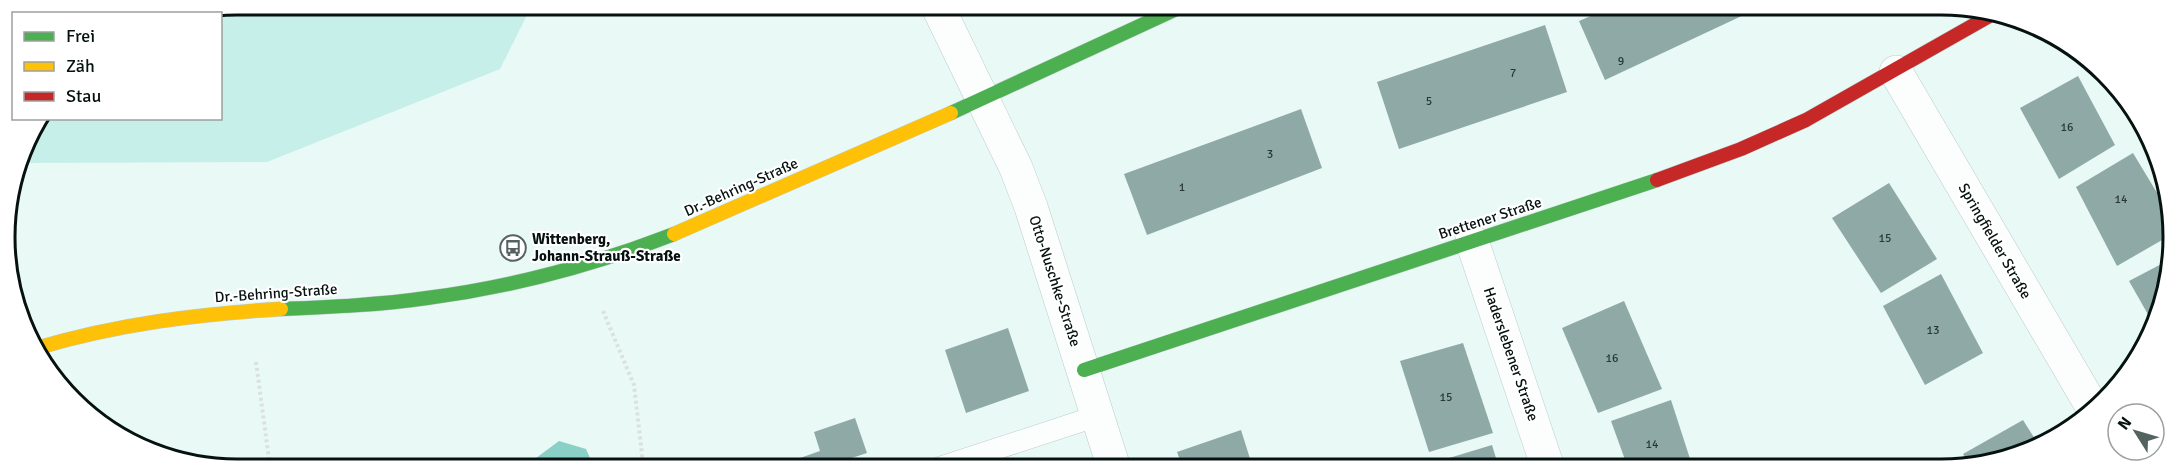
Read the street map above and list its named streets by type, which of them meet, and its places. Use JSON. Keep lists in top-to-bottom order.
{
  "streets": {
    "street": [
      "Dr.-Behring-Straße",
      "Brettener Straße",
      "Springfielder Straße",
      "Otto-Nuschke-Straße",
      "Haderslebener Straße"
    ]
  },
  "crossings": [
    ["Dr.-Behring-Straße", "Otto-Nuschke-Straße"],
    ["Brettener Straße", "Springfielder Straße"],
    ["Brettener Straße", "Otto-Nuschke-Straße"],
    ["Brettener Straße", "Haderslebener Straße"]
  ],
  "places": {
    "bus stop": ["Wittenberg, Johann-Strauß-Straße"]
  },
  "house_numbers": [
    "9",
    "7",
    "5",
    "16",
    "3",
    "1",
    "14",
    "15",
    "13",
    "16",
    "15",
    "14"
  ],
  "legend": ["Frei", "Zäh", "Stau"],
  "north": "top left"
}
